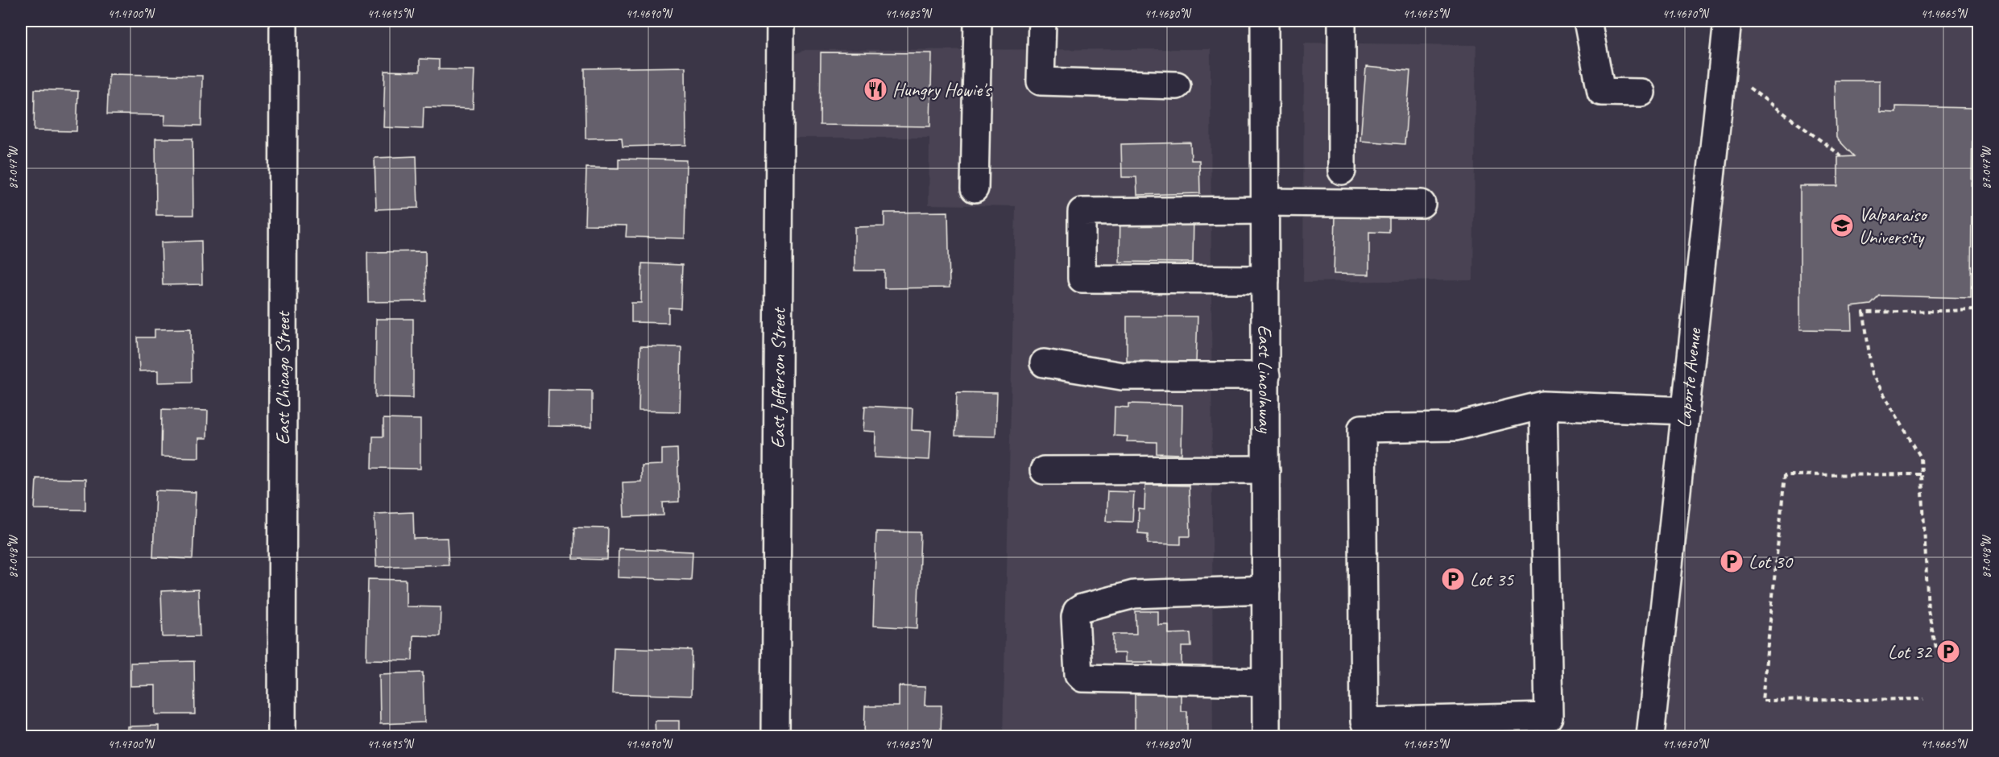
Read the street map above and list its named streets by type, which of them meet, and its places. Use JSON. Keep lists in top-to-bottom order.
{
  "streets": {
    "street": [
      "East Chicago Street",
      "East Jefferson Street",
      "East Lincolnway",
      "Laporte Avenue"
    ]
  },
  "places": {
    "restaurant": ["Hungry Howie's"],
    "school or university": ["Valparaiso University"],
    "parking": ["Lot 30", "Lot 35", "Lot 32"]
  },
  "coordinates": [
    "41.4700°N",
    "41.4695°N",
    "41.4690°N",
    "41.4685°N",
    "41.4680°N",
    "41.4675°N",
    "41.4670°N",
    "41.4665°N",
    "87.047°W",
    "87.048°W"
  ]
}
